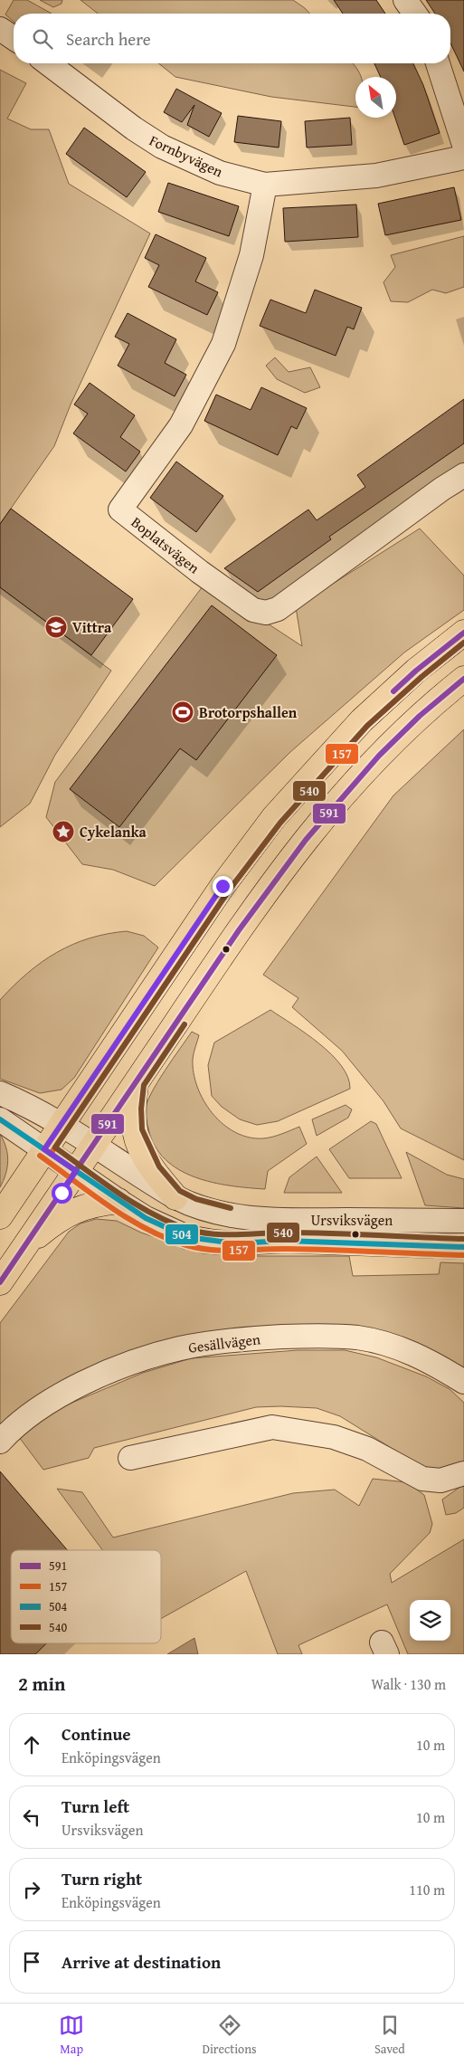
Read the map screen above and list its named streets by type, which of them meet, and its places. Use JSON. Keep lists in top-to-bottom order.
{
  "streets": {
    "street": [
      "Fornbyvägen",
      "Boplatsvägen",
      "Ursviksvägen",
      "Gesällvägen"
    ]
  },
  "crossings": [
    ["Fornbyvägen", "Boplatsvägen"]
  ],
  "places": {
    "school or university": ["Vittra"],
    "sports": ["Brotorpshallen"],
    "place": ["Cykelanka"]
  },
  "lines": [
    "transit line 591",
    "transit line 157",
    "transit line 540",
    "transit line 504"
  ],
  "legend": [
    "591",
    "157",
    "504",
    "540"
  ],
  "north": "top left",
  "page": {
    "search": "Search here",
    "heading": ["2 min", "Walk · 130 m"],
    "list": [
      ["Continue", "Enköpingsvägen", "10 m"],
      ["Turn left", "Ursviksvägen", "10 m"],
      ["Turn right", "Enköpingsvägen", "110 m"],
      "Arrive at destination"
    ],
    "nav": ["Map", "Directions", "Saved"]
  }
}
